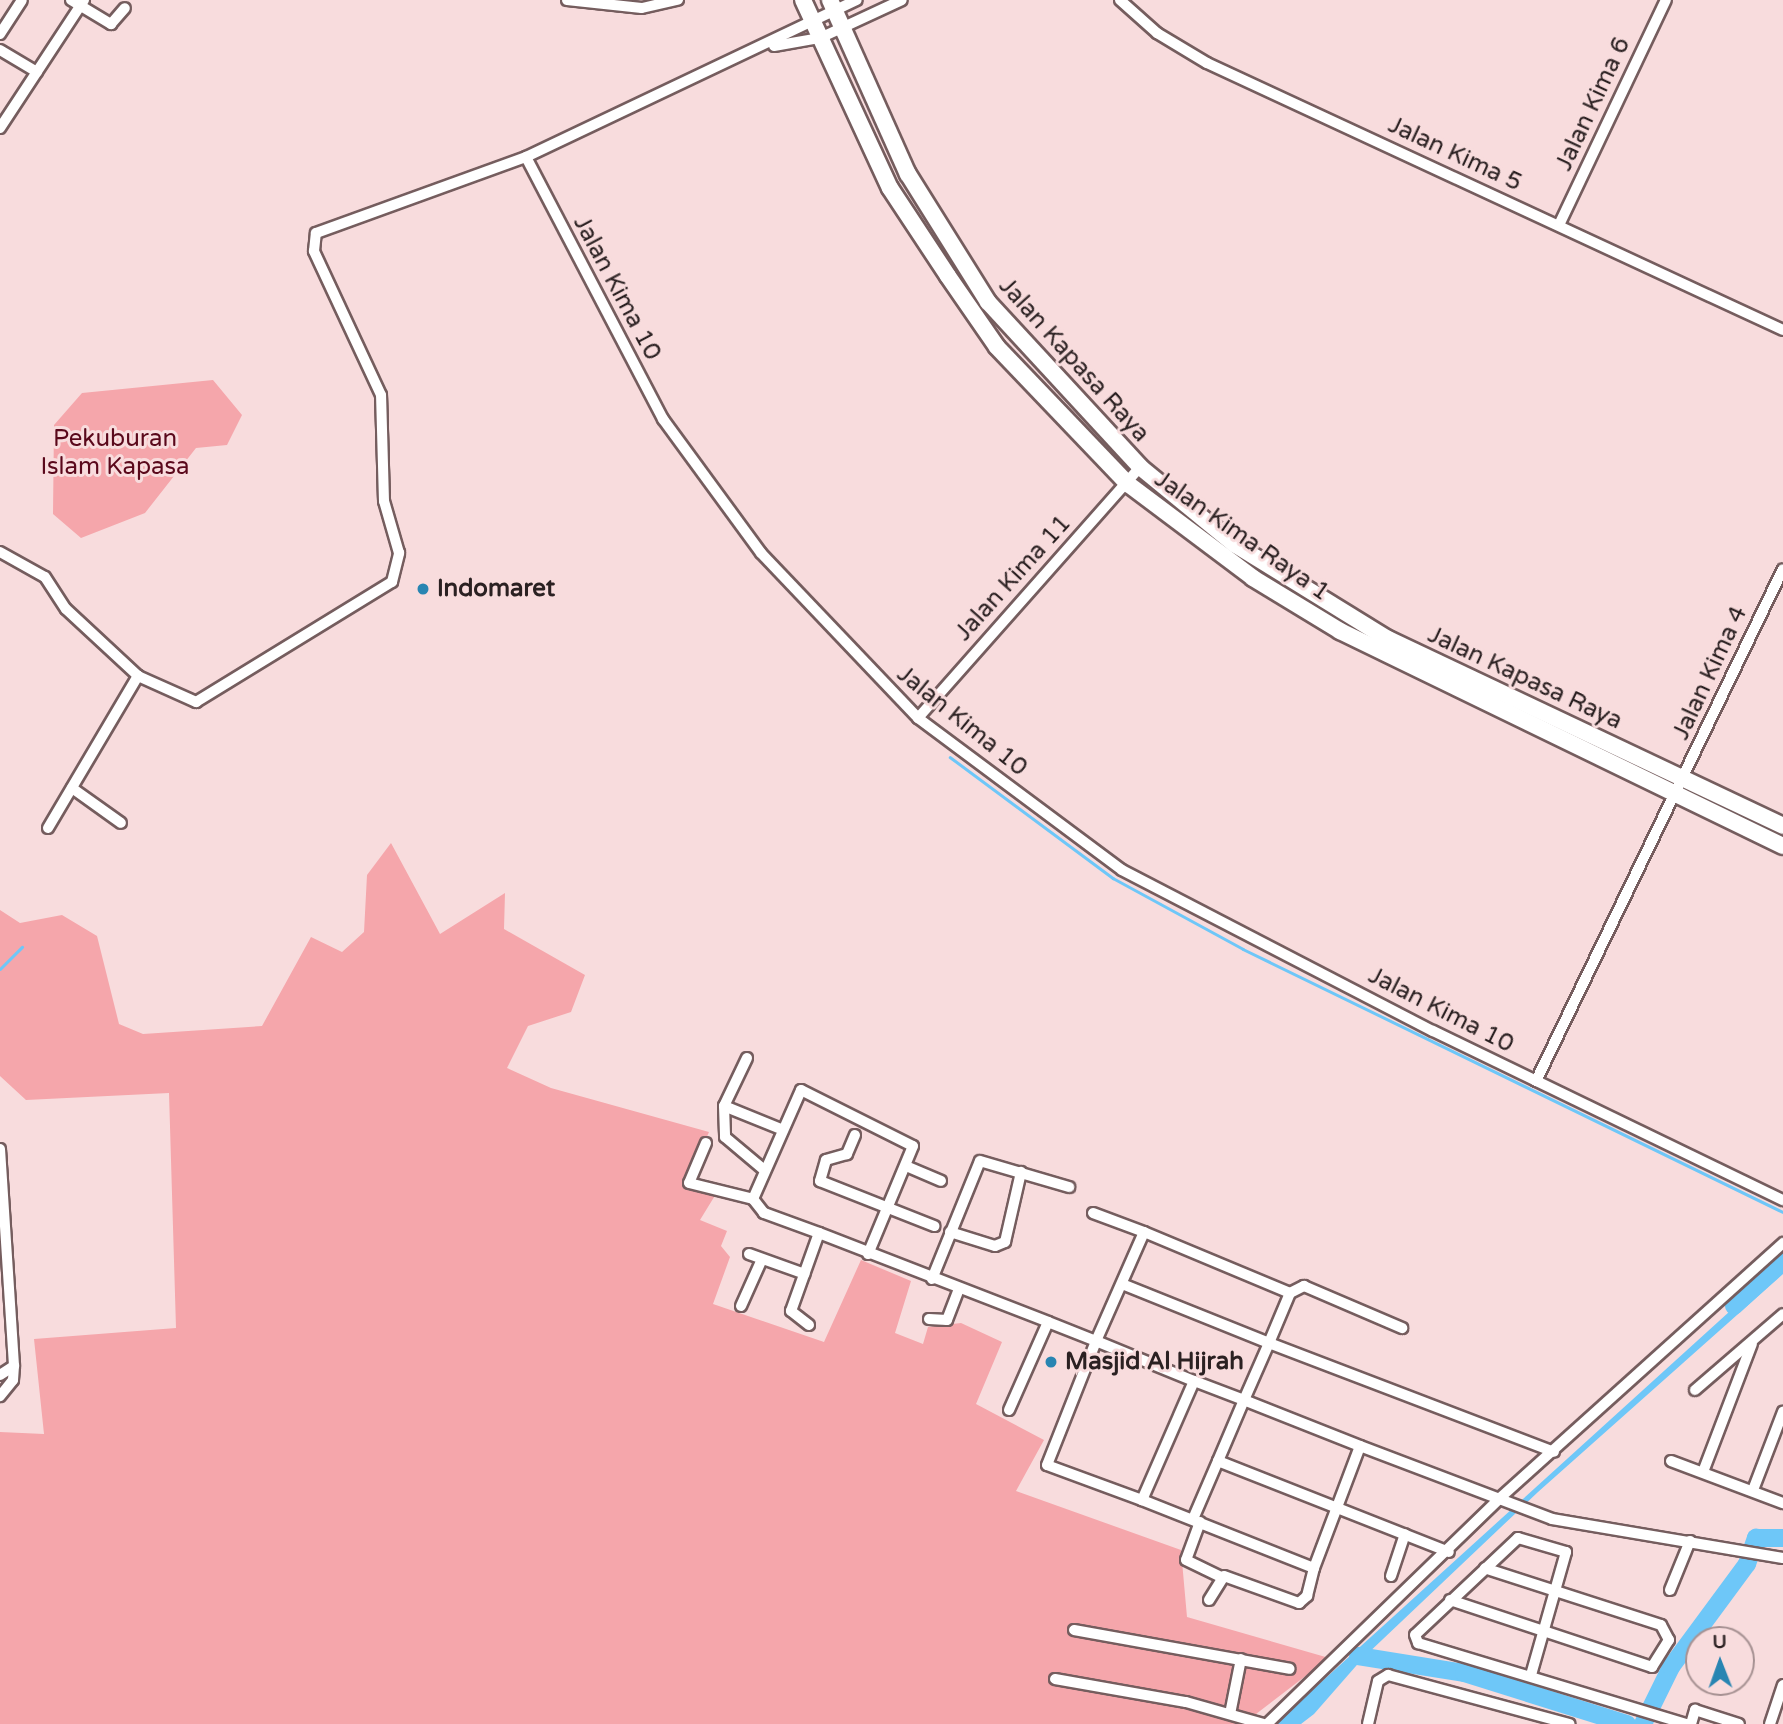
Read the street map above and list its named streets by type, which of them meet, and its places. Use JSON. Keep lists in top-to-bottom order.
{
  "streets": {
    "main road": ["Jalan Kapasa Raya", "Jalan Kima Raya 1"],
    "street": [
      "Jalan Kima 6",
      "Jalan Kima 5",
      "Jalan Kima 10",
      "Jalan Kima 11",
      "Jalan Kima 4"
    ]
  },
  "crossings": [
    ["Jalan Kima 6", "Jalan Kima 5"],
    ["Jalan Kima 10", "Jalan Kima Raya 1"],
    ["Jalan Kima 10", "Jalan Kima 11"],
    ["Jalan Kima 10", "Jalan Kima 4"],
    ["Jalan Kapasa Raya", "Jalan Kima 11"],
    ["Jalan Kapasa Raya", "Jalan Kima 4"],
    ["Jalan Kima Raya 1", "Jalan Kima 11"],
    ["Jalan Kima Raya 1", "Jalan Kima 4"]
  ],
  "parks": ["Pekuburan Islam Kapasa"],
  "places": ["Indomaret", "Masjid Al Hijrah"],
  "north": "top"
}
